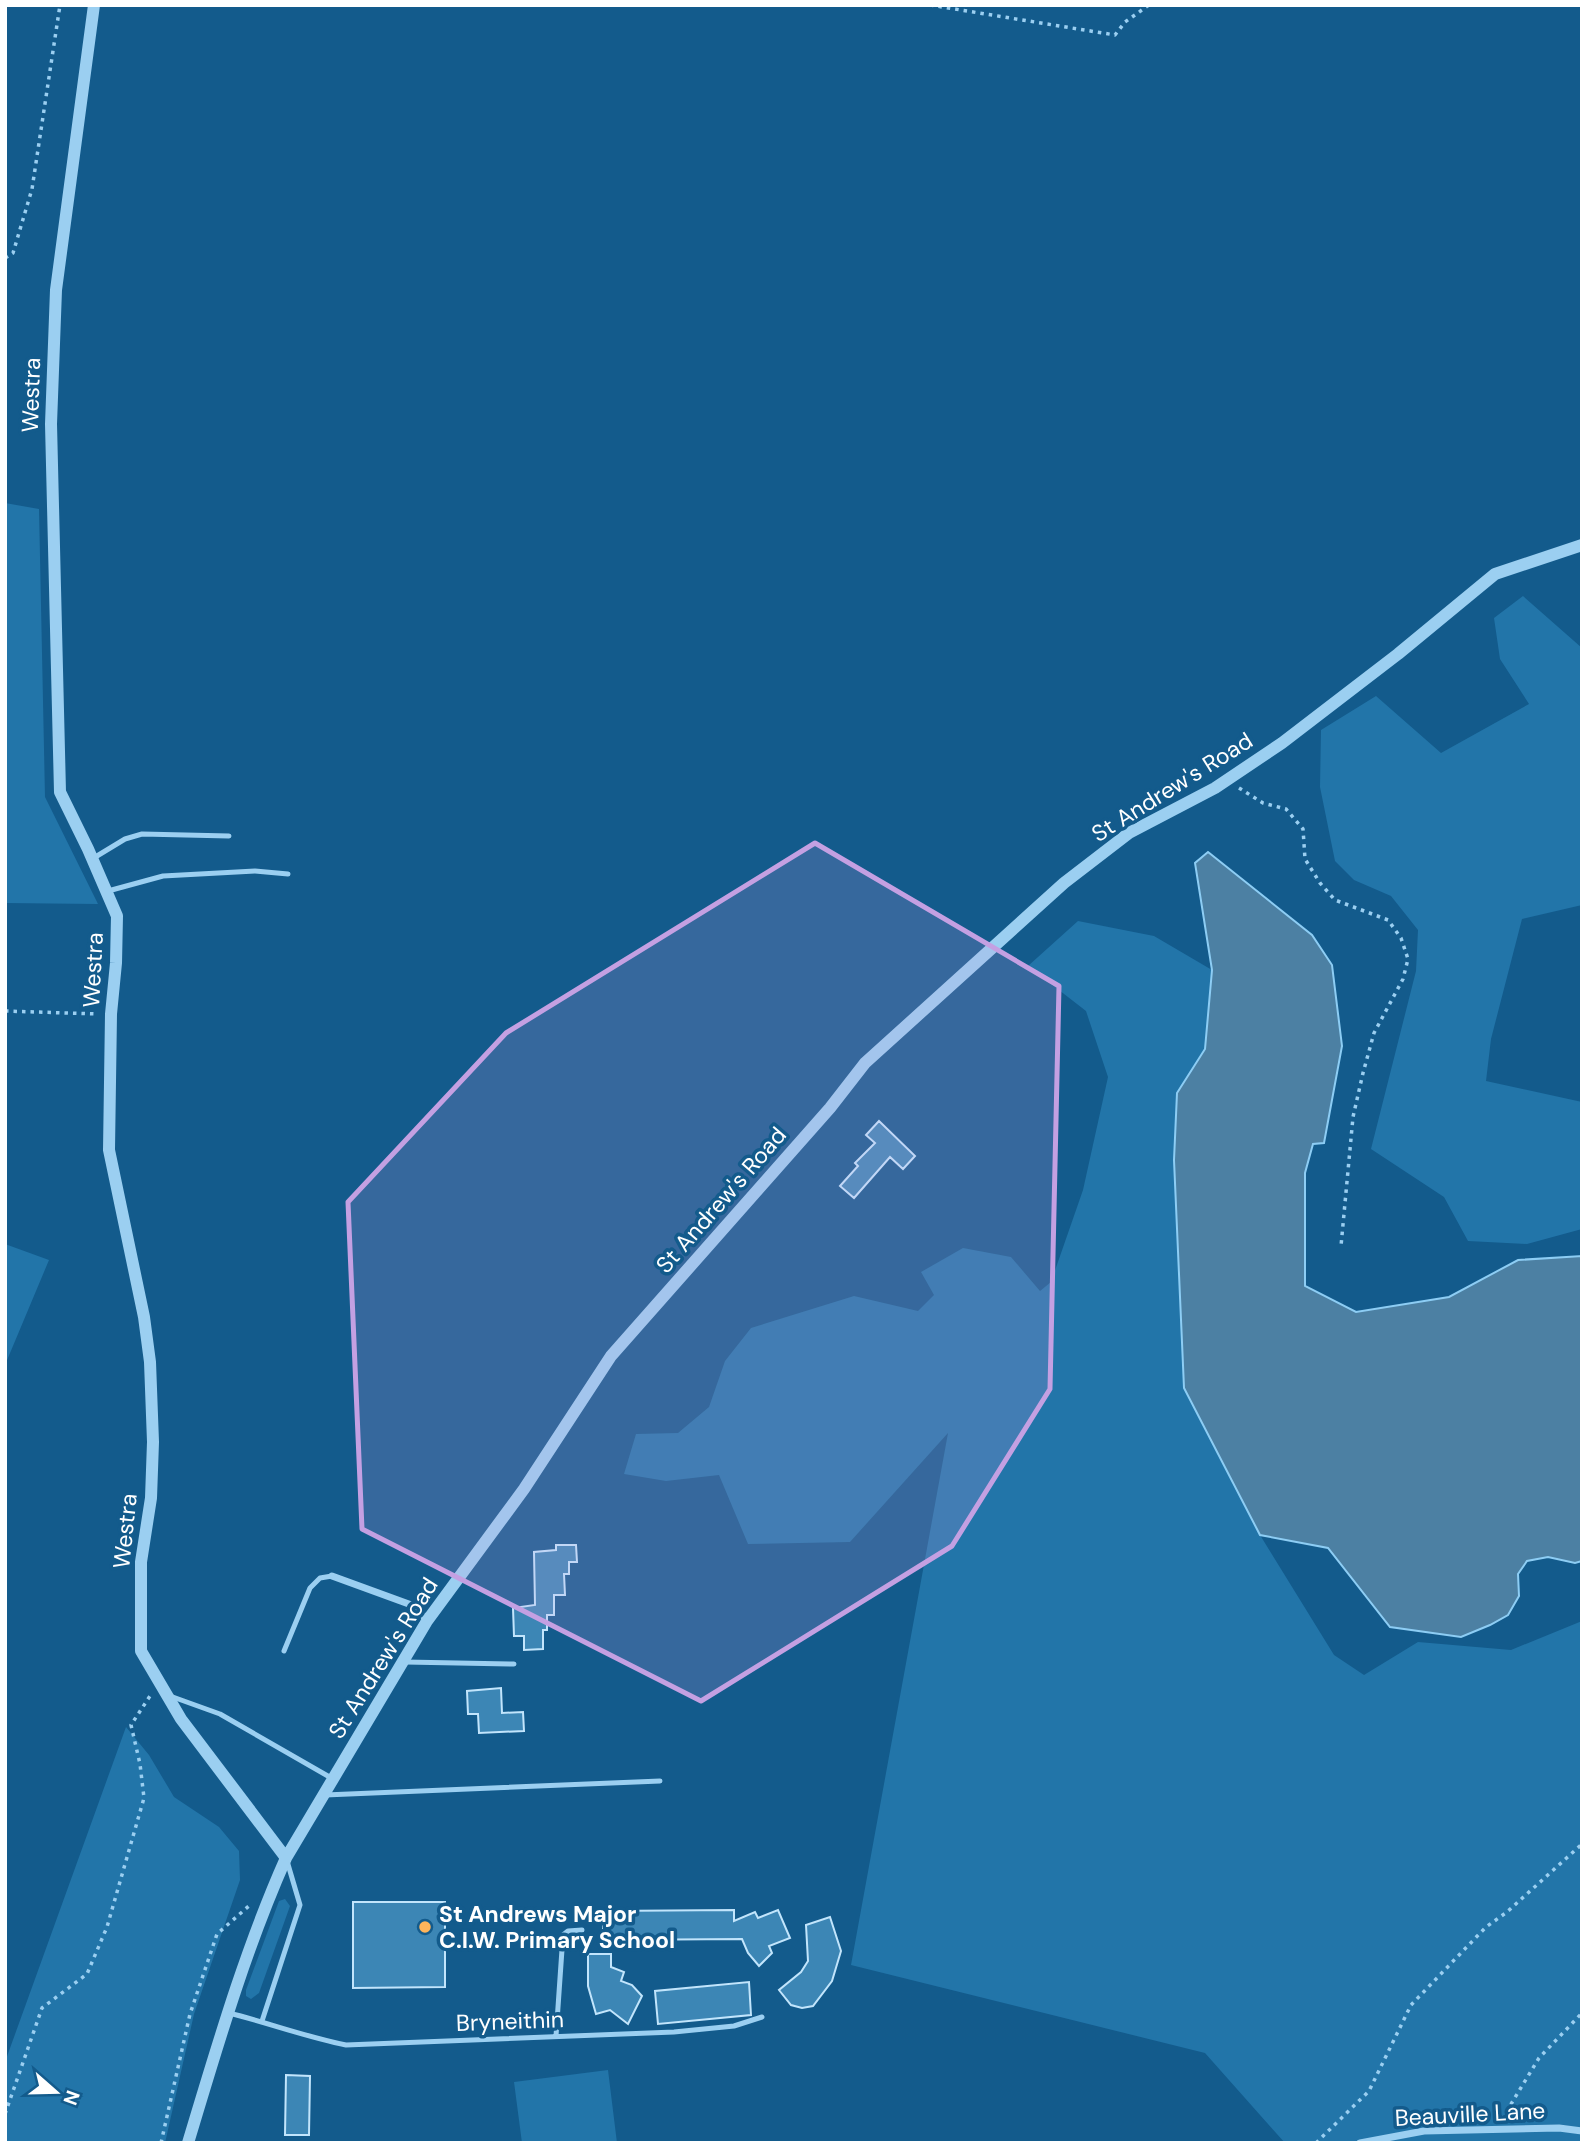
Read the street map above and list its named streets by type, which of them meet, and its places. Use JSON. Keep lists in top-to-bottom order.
{
  "streets": {
    "street": ["Westra", "St Andrew's Road", "Beauville Lane"],
    "lane": ["Bryneithin"]
  },
  "crossings": [
    ["Westra", "St Andrew's Road"],
    ["St Andrew's Road", "Bryneithin"]
  ],
  "places": ["St Andrews Major C.I.W. Primary School"],
  "north": "right"
}
